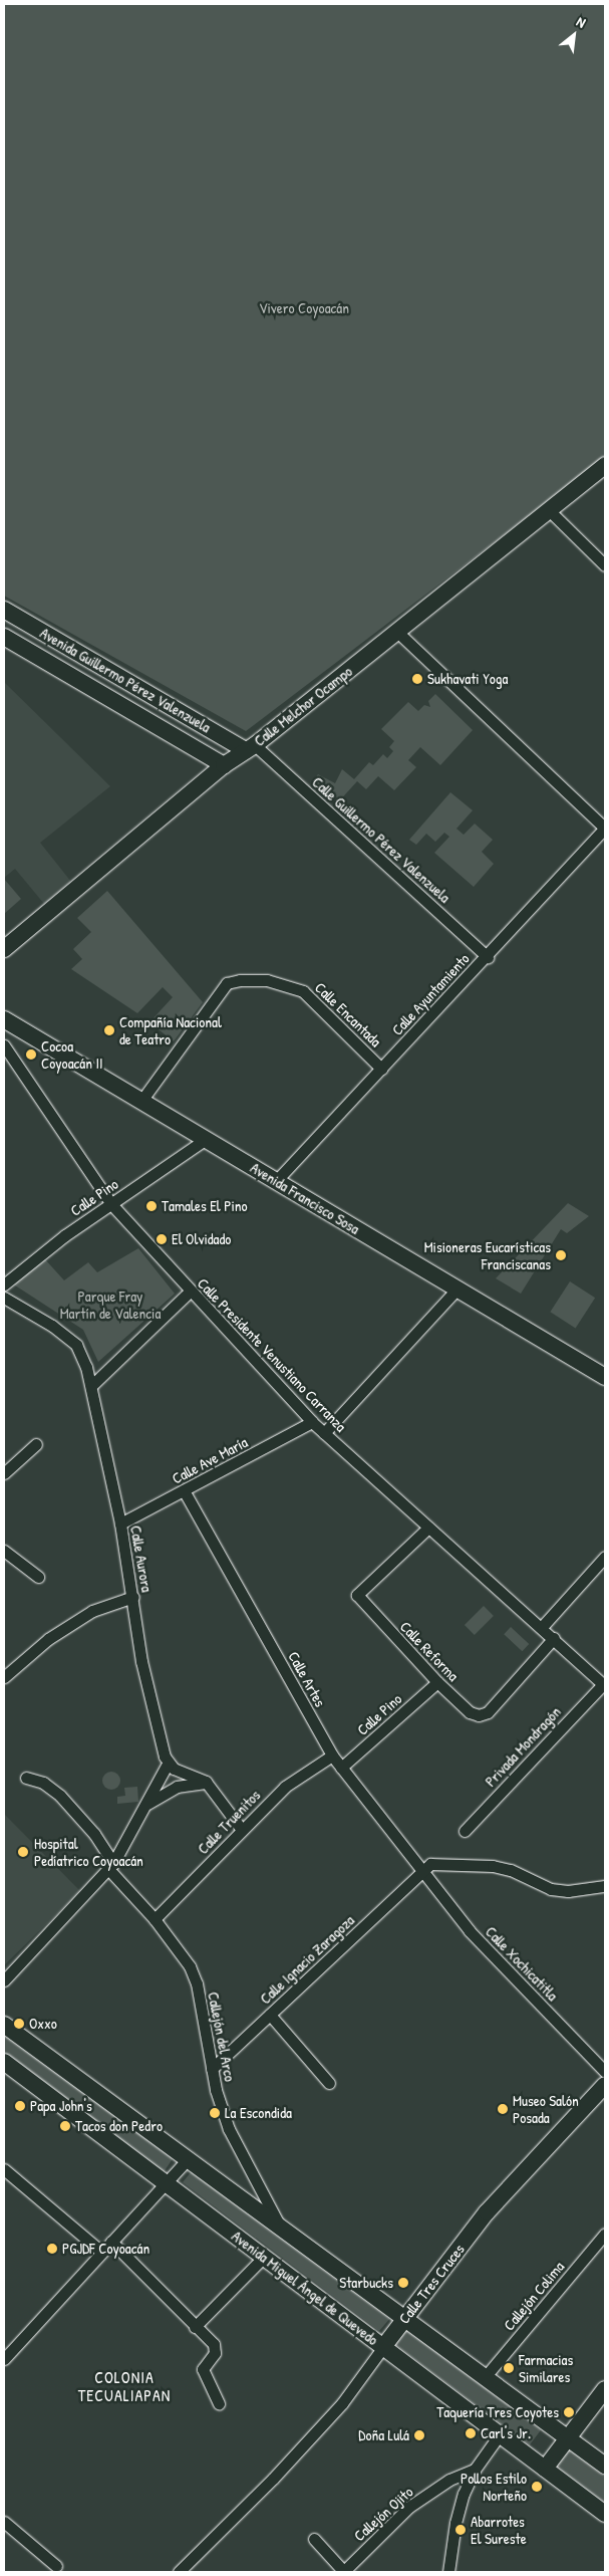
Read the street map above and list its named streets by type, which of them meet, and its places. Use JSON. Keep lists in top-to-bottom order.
{
  "streets": {
    "street": [
      "Avenida Guillermo Pérez Valenzuela",
      "Calle Melchor Ocampo",
      "Calle Guillermo Pérez Valenzuela",
      "Calle Ayuntamiento",
      "Calle Encantada",
      "Calle Pino",
      "Avenida Francisco Sosa",
      "Calle Presidente Venustiano Carranza",
      "Calle Ave María",
      "Calle Aurora",
      "Calle Reforma",
      "Calle Artes",
      "Privada Mondragón",
      "Calle Truenitos",
      "Calle Ignacio Zaragoza",
      "Calle Xochicatitla",
      "Callejón del Arco",
      "Calle Tres Cruces",
      "Avenida Miguel Ángel de Quevedo",
      "Callejón Colima",
      "Callejón Ojito"
    ]
  },
  "crossings": [
    ["Avenida Guillermo Pérez Valenzuela", "Calle Melchor Ocampo"],
    ["Avenida Guillermo Pérez Valenzuela", "Calle Guillermo Pérez Valenzuela"],
    ["Calle Melchor Ocampo", "Calle Guillermo Pérez Valenzuela"],
    ["Calle Guillermo Pérez Valenzuela", "Calle Ayuntamiento"],
    ["Calle Ayuntamiento", "Calle Encantada"],
    ["Calle Ayuntamiento", "Avenida Francisco Sosa"],
    ["Calle Encantada", "Avenida Francisco Sosa"],
    ["Calle Pino", "Avenida Francisco Sosa"],
    ["Calle Pino", "Calle Presidente Venustiano Carranza"],
    ["Calle Pino", "Calle Reforma"],
    ["Calle Pino", "Calle Artes"],
    ["Calle Presidente Venustiano Carranza", "Calle Ave María"],
    ["Calle Presidente Venustiano Carranza", "Calle Reforma"],
    ["Calle Presidente Venustiano Carranza", "Privada Mondragón"],
    ["Calle Ave María", "Calle Aurora"],
    ["Calle Ave María", "Calle Artes"],
    ["Calle Artes", "Calle Truenitos"],
    ["Calle Artes", "Calle Ignacio Zaragoza"],
    ["Calle Artes", "Calle Xochicatitla"],
    ["Calle Truenitos", "Callejón del Arco"],
    ["Calle Ignacio Zaragoza", "Calle Xochicatitla"],
    ["Calle Ignacio Zaragoza", "Callejón del Arco"],
    ["Calle Xochicatitla", "Calle Tres Cruces"],
    ["Calle Tres Cruces", "Avenida Miguel Ángel de Quevedo"]
  ],
  "districts": ["COLONIA TECUALIAPAN"],
  "parks": ["Vivero Coyoacán", "Parque Fray Martín de Valencia"],
  "places": [
    "Sukhavati Yoga",
    "Compañía Nacional de Teatro",
    "Cocoa Coyoacán II",
    "Tamales El Pino",
    "El Olvidado",
    "Misioneras Eucarísticas Franciscanas",
    "Hospital Pedíatrico Coyoacán",
    "Oxxo",
    "Papa John's",
    "Museo Salón Posada",
    "La Escondida",
    "Tacos don Pedro",
    "PGJDF Coyoacán",
    "Starbucks",
    "Farmacias Similares",
    "Taquería Tres Coyotes",
    "Carl's Jr.",
    "Doña Lulá",
    "Pollos Estilo Norteño",
    "Abarrotes El Sureste"
  ],
  "north": "top right"
}
